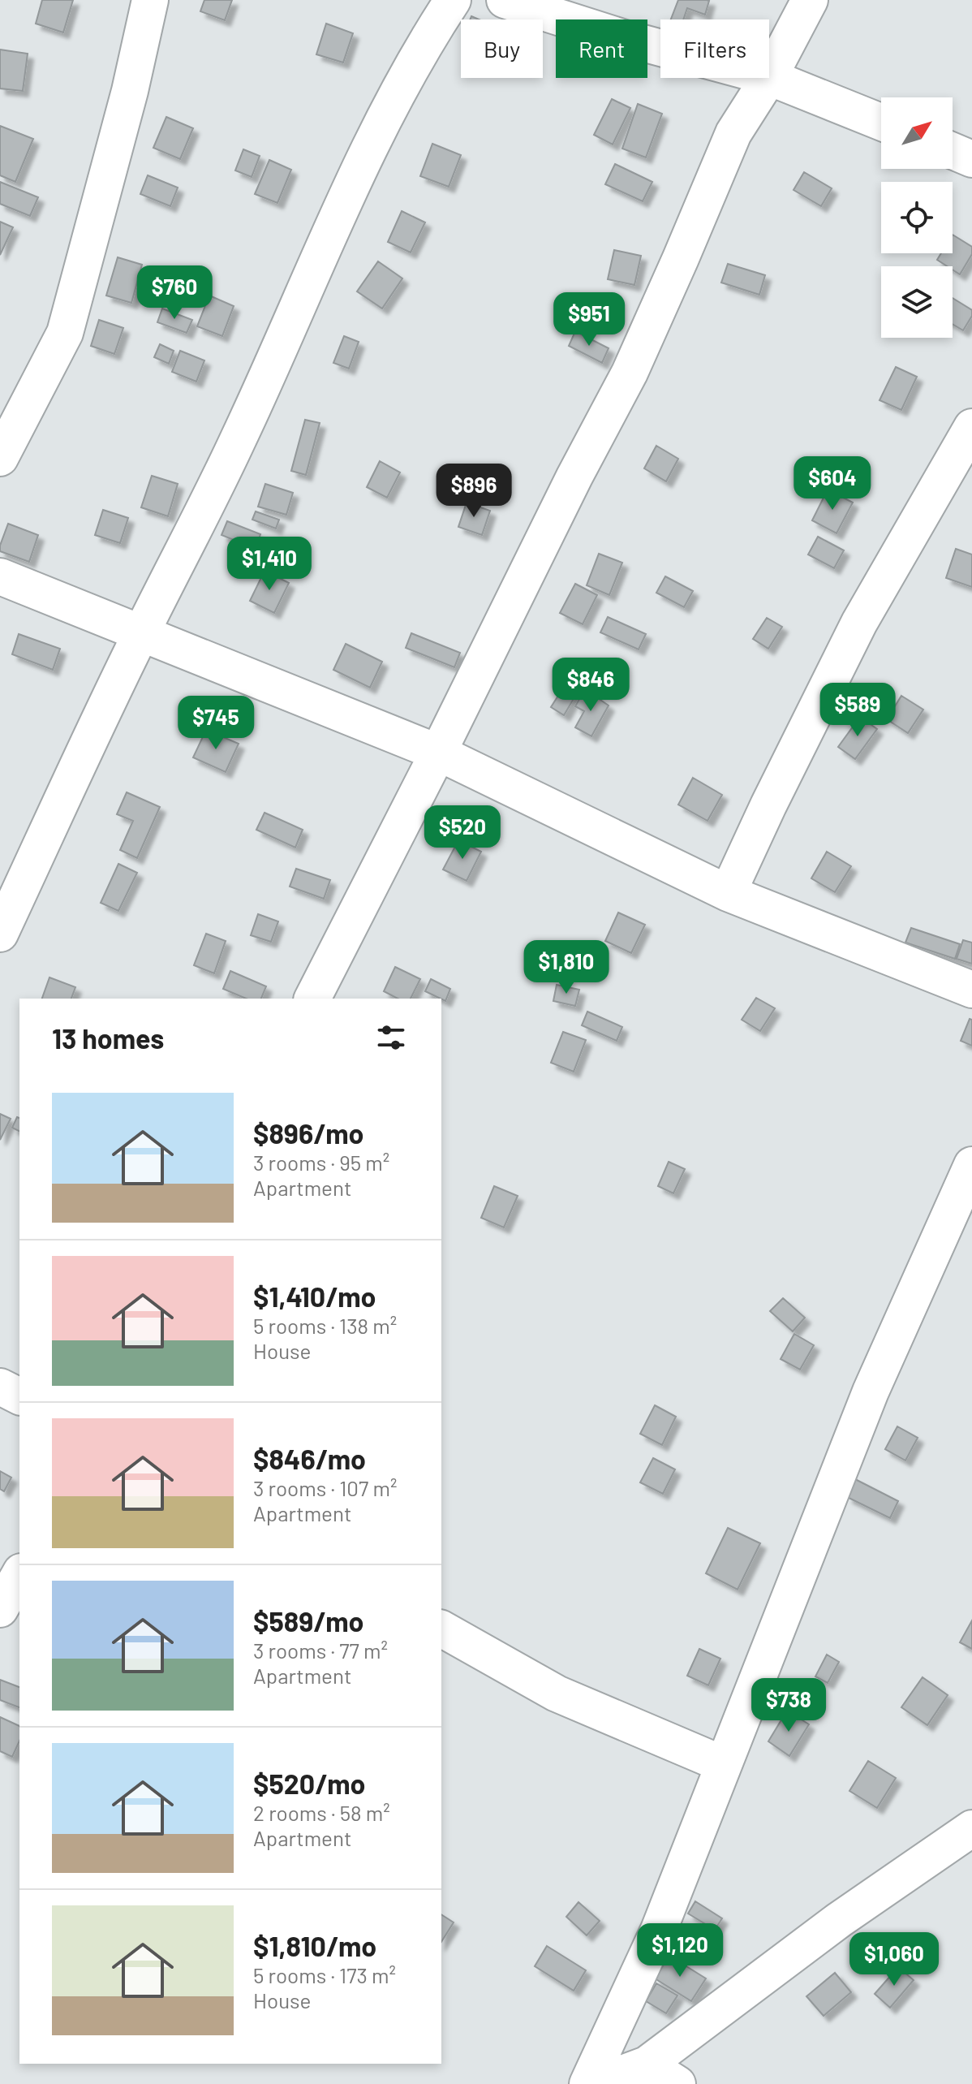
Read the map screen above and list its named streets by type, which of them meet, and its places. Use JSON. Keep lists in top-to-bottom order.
{
  "north": "top right",
  "page": {
    "chip": ["Buy", "Rent", "Filters"],
    "price": [
      "$760",
      "$951",
      "$604",
      "$896",
      "$1,410",
      "$846",
      "$589",
      "$745",
      "$520",
      "$1,810",
      "$738",
      "$1,120",
      "$1,060"
    ],
    "heading": "13 homes",
    "list": [
      {
        "name": "$896/mo",
        "note": "3 rooms · 95 m² · Apartment"
      },
      {
        "name": "$1,410/mo",
        "note": "5 rooms · 138 m² · House"
      },
      {
        "name": "$846/mo",
        "note": "3 rooms · 107 m² · Apartment"
      },
      {
        "name": "$589/mo",
        "note": "3 rooms · 77 m² · Apartment"
      },
      {
        "name": "$520/mo",
        "note": "2 rooms · 58 m² · Apartment"
      },
      {
        "name": "$1,810/mo",
        "note": "5 rooms · 173 m² · House"
      }
    ]
  }
}
